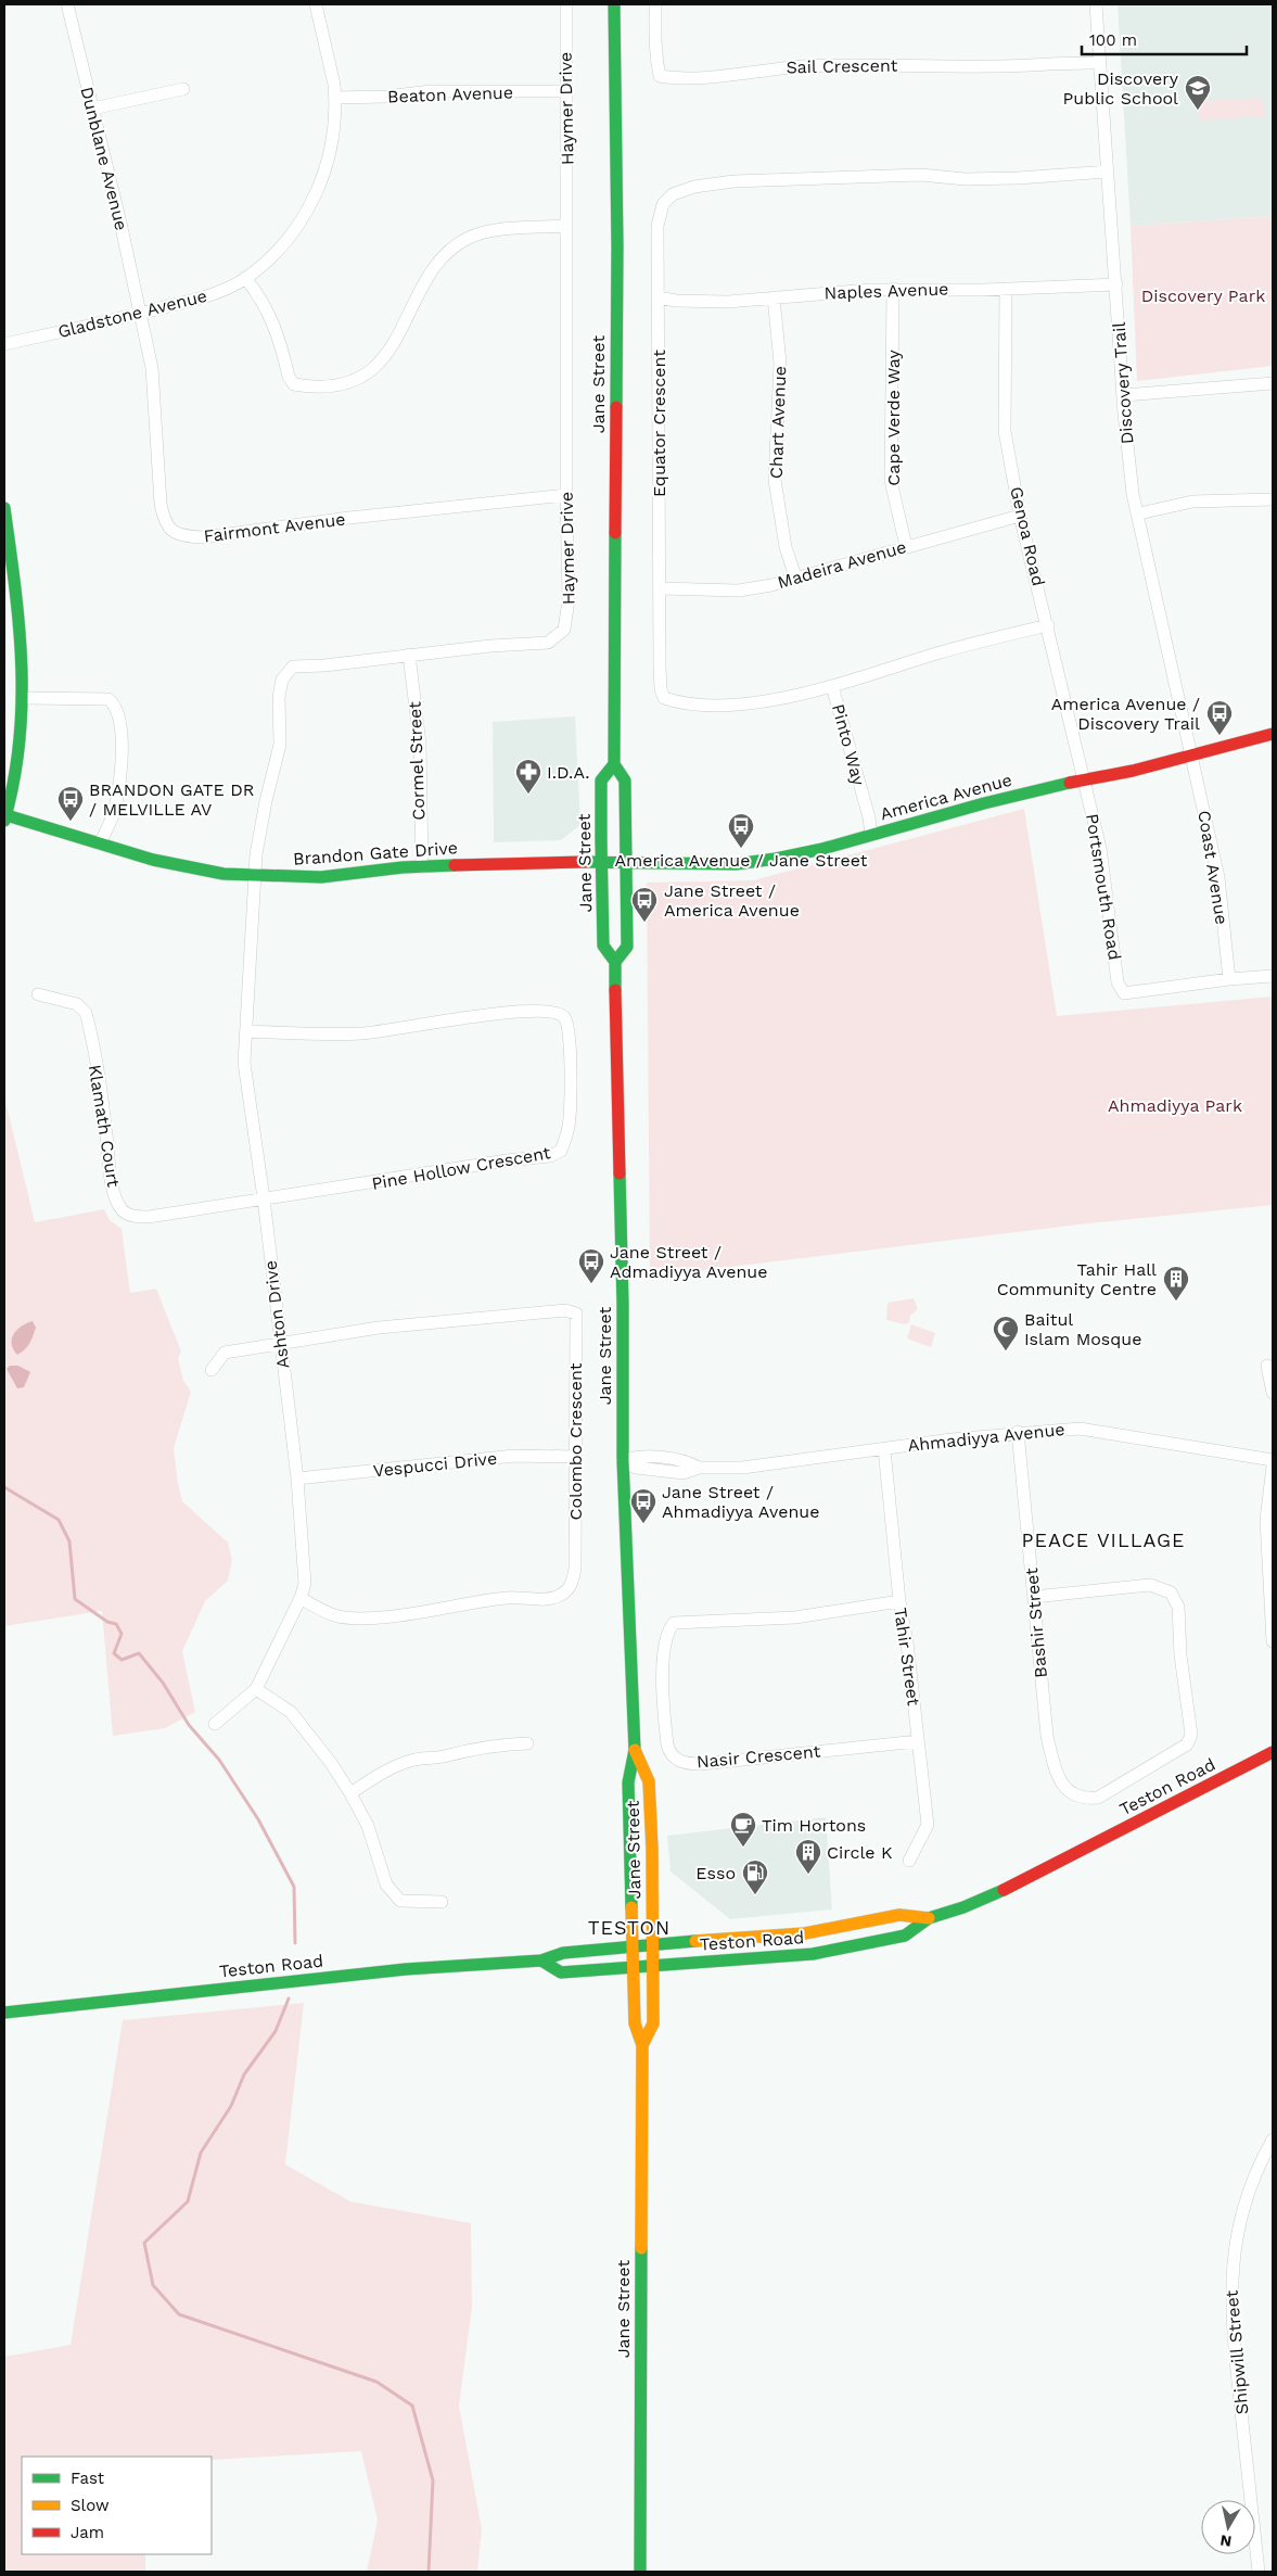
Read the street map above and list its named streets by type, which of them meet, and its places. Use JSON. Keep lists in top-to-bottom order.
{
  "streets": {
    "main road": [
      "Jane Street",
      "America Avenue",
      "Brandon Gate Drive",
      "Teston Road"
    ],
    "street": [
      "Sail Crescent",
      "Beaton Avenue",
      "Haymer Drive",
      "Dunblane Avenue",
      "Naples Avenue",
      "Gladstone Avenue",
      "Discovery Trail",
      "Cape Verde Way",
      "Chart Avenue",
      "Equator Crescent",
      "Fairmont Avenue",
      "Genoa Road",
      "Madeira Avenue",
      "Pinto Way",
      "Cormel Street",
      "Coast Avenue",
      "Portsmouth Road",
      "Klamath Court",
      "Pine Hollow Crescent",
      "Ashton Drive",
      "Ahmadiyya Avenue",
      "Colombo Crescent",
      "Vespucci Drive",
      "Bashir Street",
      "Tahir Street",
      "Nasir Crescent",
      "Shipwill Street"
    ]
  },
  "crossings": [
    ["Sail Crescent", "Discovery Trail"],
    ["Beaton Avenue", "Haymer Drive"],
    ["Beaton Avenue", "Gladstone Avenue"],
    ["Haymer Drive", "Fairmont Avenue"],
    ["Haymer Drive", "Cormel Street"],
    ["Haymer Drive", "Brandon Gate Drive"],
    ["Haymer Drive", "Ashton Drive"],
    ["Dunblane Avenue", "Gladstone Avenue"],
    ["Dunblane Avenue", "Fairmont Avenue"],
    ["Naples Avenue", "Discovery Trail"],
    ["Naples Avenue", "Cape Verde Way"],
    ["Naples Avenue", "Chart Avenue"],
    ["Naples Avenue", "Equator Crescent"],
    ["Naples Avenue", "Genoa Road"],
    ["Gladstone Avenue", "Fairmont Avenue"],
    ["Discovery Trail", "Equator Crescent"],
    ["Discovery Trail", "America Avenue"],
    ["Discovery Trail", "Coast Avenue"],
    ["Jane Street", "America Avenue"],
    ["Jane Street", "Brandon Gate Drive"],
    ["Jane Street", "Ahmadiyya Avenue"],
    ["Jane Street", "Teston Road"],
    ["Cape Verde Way", "Madeira Avenue"],
    ["Chart Avenue", "Madeira Avenue"],
    ["Equator Crescent", "Genoa Road"],
    ["Equator Crescent", "Madeira Avenue"],
    ["Equator Crescent", "Pinto Way"],
    ["Genoa Road", "Madeira Avenue"],
    ["Genoa Road", "America Avenue"],
    ["Genoa Road", "Portsmouth Road"],
    ["Pinto Way", "America Avenue"],
    ["Cormel Street", "Brandon Gate Drive"],
    ["America Avenue", "Brandon Gate Drive"],
    ["America Avenue", "Coast Avenue"],
    ["America Avenue", "Portsmouth Road"],
    ["Brandon Gate Drive", "Ashton Drive"],
    ["Coast Avenue", "Portsmouth Road"],
    ["Klamath Court", "Pine Hollow Crescent"],
    ["Klamath Court", "Ashton Drive"],
    ["Pine Hollow Crescent", "Ashton Drive"],
    ["Ashton Drive", "Colombo Crescent"],
    ["Ashton Drive", "Vespucci Drive"],
    ["Ahmadiyya Avenue", "Bashir Street"],
    ["Ahmadiyya Avenue", "Tahir Street"],
    ["Colombo Crescent", "Vespucci Drive"],
    ["Tahir Street", "Nasir Crescent"]
  ],
  "districts": ["PEACE VILLAGE", "TESTON"],
  "parks": ["Discovery Park", "Ahmadiyya Park"],
  "places": {
    "school or university": ["Discovery Public School"],
    "bus stop": [
      "America Avenue / Discovery Trail",
      "BRANDON GATE DR / MELVILLE AV",
      "America Avenue / Jane Street",
      "Jane Street / America Avenue",
      "Jane Street / Admadiyya Avenue",
      "Jane Street / Ahmadiyya Avenue"
    ],
    "pharmacy": ["I.D.A."],
    "building": ["Tahir Hall Community Centre", "Circle K"],
    "mosque": ["Baitul Islam Mosque"],
    "cafe": ["Tim Hortons"],
    "fuel station": ["Esso"]
  },
  "legend": ["Fast", "Slow", "Jam"],
  "scale_bar": "100 m",
  "north": "bottom"
}
